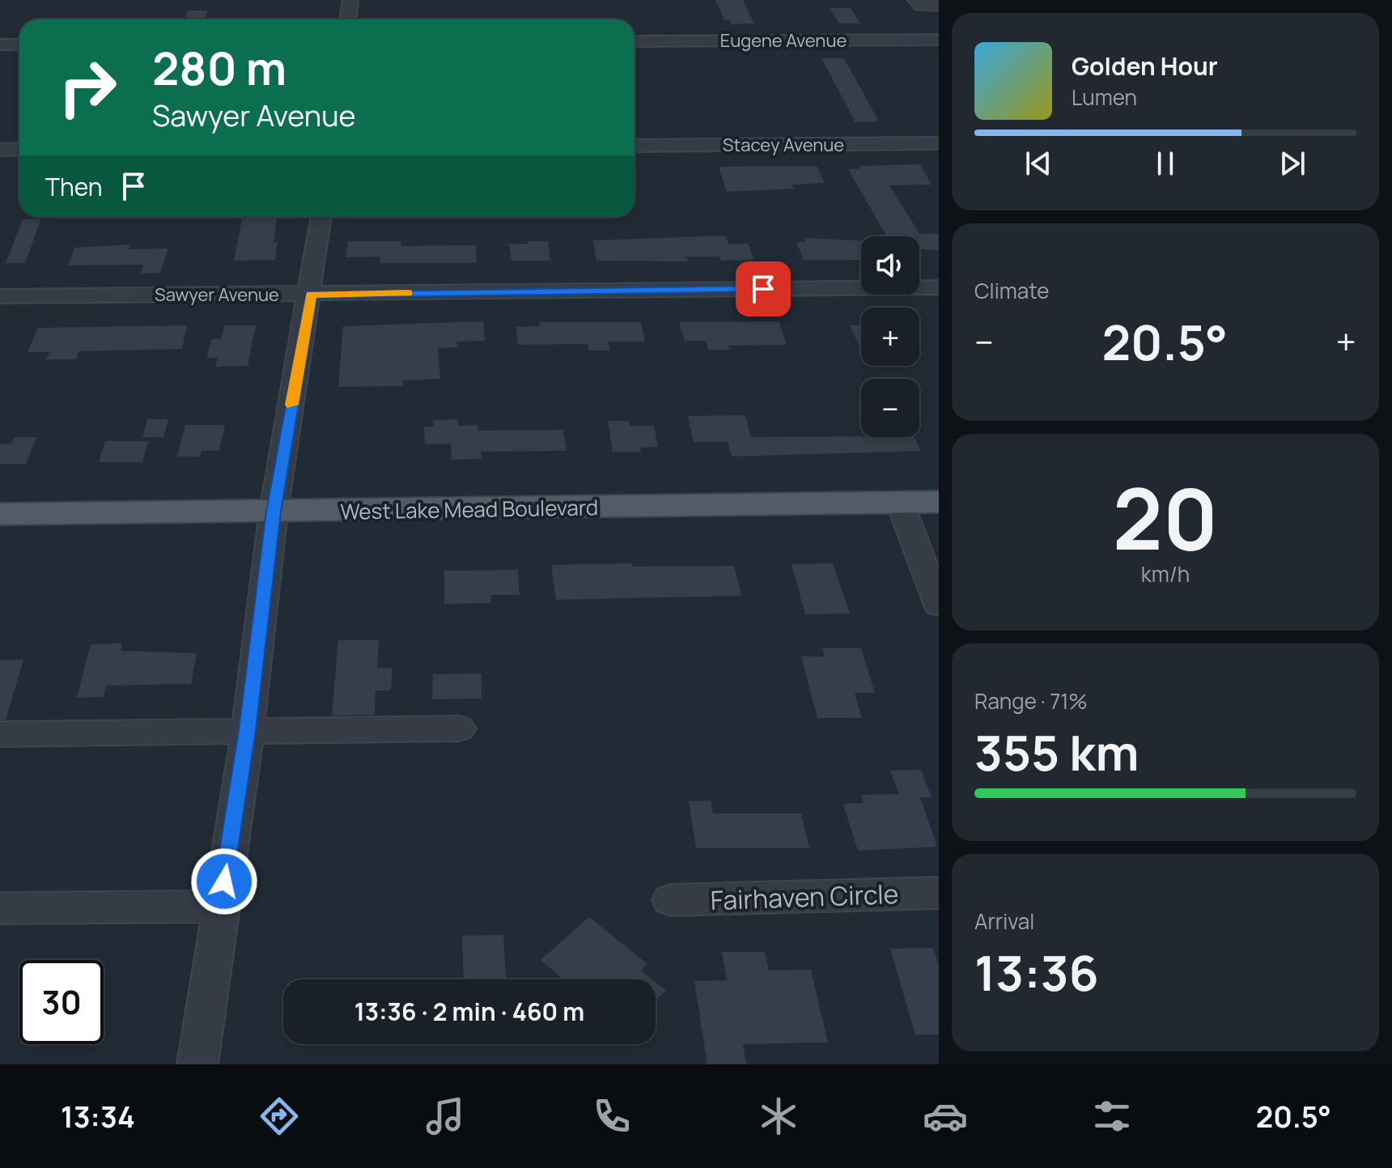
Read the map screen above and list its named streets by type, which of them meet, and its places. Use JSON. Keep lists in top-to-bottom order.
{
  "streets": {
    "main road": ["West Lake Mead Boulevard"],
    "street": [
      "Eugene Avenue",
      "Stacey Avenue",
      "Sawyer Avenue",
      "Fairhaven Circle"
    ]
  },
  "page": {
    "turn": ["280 m", "Sawyer Avenue"],
    "song": ["Golden Hour", "Lumen"],
    "then": "Then",
    "tile": [
      "Climate",
      ["20", "km/h"],
      ["Range · 71%", "355 km"],
      ["Arrival", "13:36"]
    ],
    "map_buttons": ["+", "−"],
    "heat": ["−", "20.5°", "+"],
    "limit": "30",
    "trip": "13:36 · 2 min · 460 m",
    "tabs": ["13:34", "20.5°"]
  }
}
